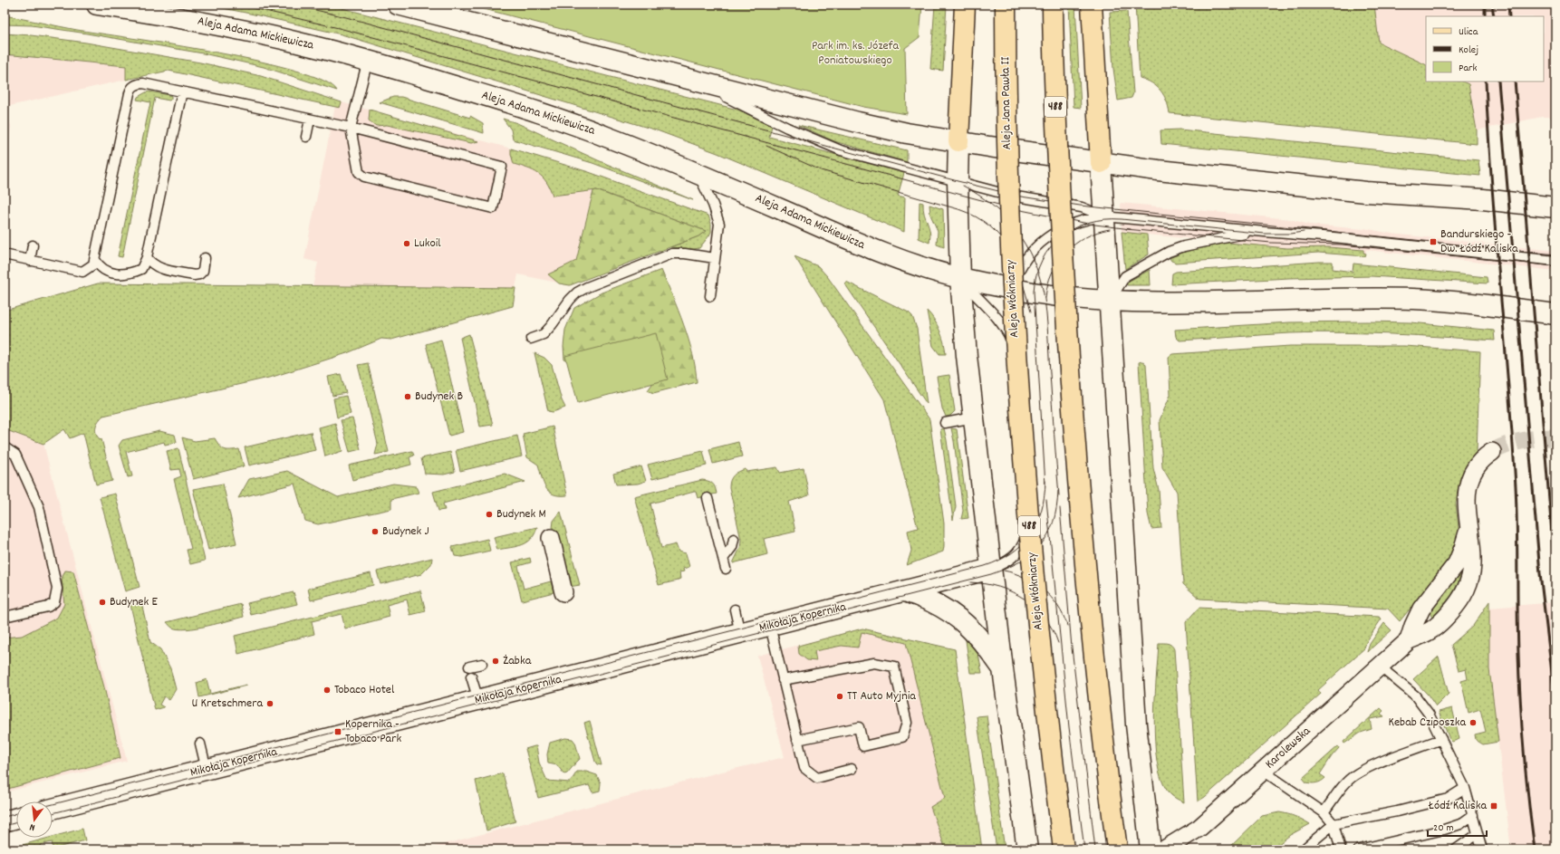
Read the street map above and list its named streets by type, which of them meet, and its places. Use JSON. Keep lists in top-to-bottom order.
{
  "streets": {
    "main road": [
      "Aleja Adama Mickiewicza",
      "Aleja Jana Pawła II",
      "488",
      "Aleja Włókniarzy",
      "Mikołaja Kopernika"
    ],
    "street": ["Karolewska"]
  },
  "crossings": [
    ["Aleja Jana Pawła II", "Aleja Włókniarzy"]
  ],
  "parks": ["Park im. ks. Józefa Poniatowskiego"],
  "places": {
    "transit": ["Bandurskiego - Dw. Łódź Kaliska", "Kopernika - Tobaco Park", "Łódź Kaliska"],
    "other": [
      "Lukoil",
      "Budynek B",
      "Budynek M",
      "Budynek J",
      "Budynek E",
      "Żabka",
      "Tobaco Hotel",
      "TT Auto Myjnia",
      "U Kretschmera",
      "Kebab Cziposzka"
    ]
  },
  "legend": ["Ulica", "Kolej", "Park"],
  "scale_bar": "20 m",
  "north": "bottom"
}
